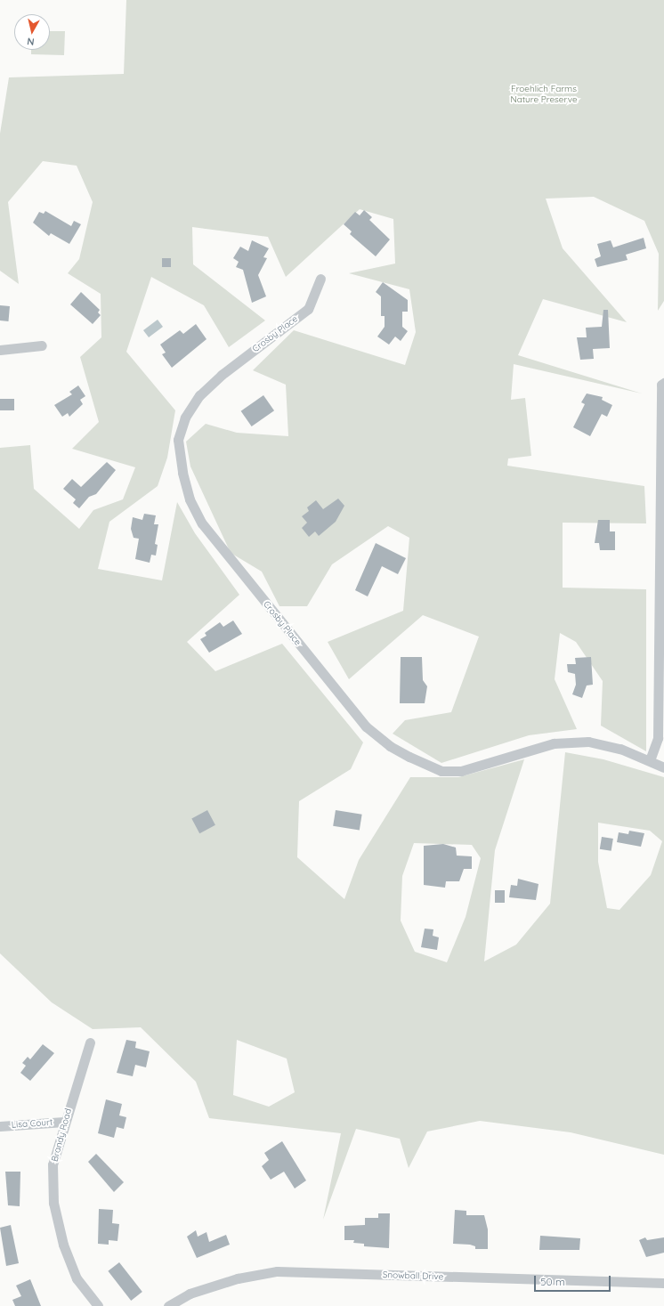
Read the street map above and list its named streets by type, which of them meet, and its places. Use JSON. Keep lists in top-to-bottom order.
{
  "streets": {
    "street": [
      "Crosby Place",
      "Lisa Court",
      "Brandy Road",
      "Snowball Drive"
    ]
  },
  "crossings": [
    ["Lisa Court", "Brandy Road"]
  ],
  "parks": ["Froehlich Farms Nature Preserve"],
  "scale_bar": "50 m",
  "north": "bottom"
}
